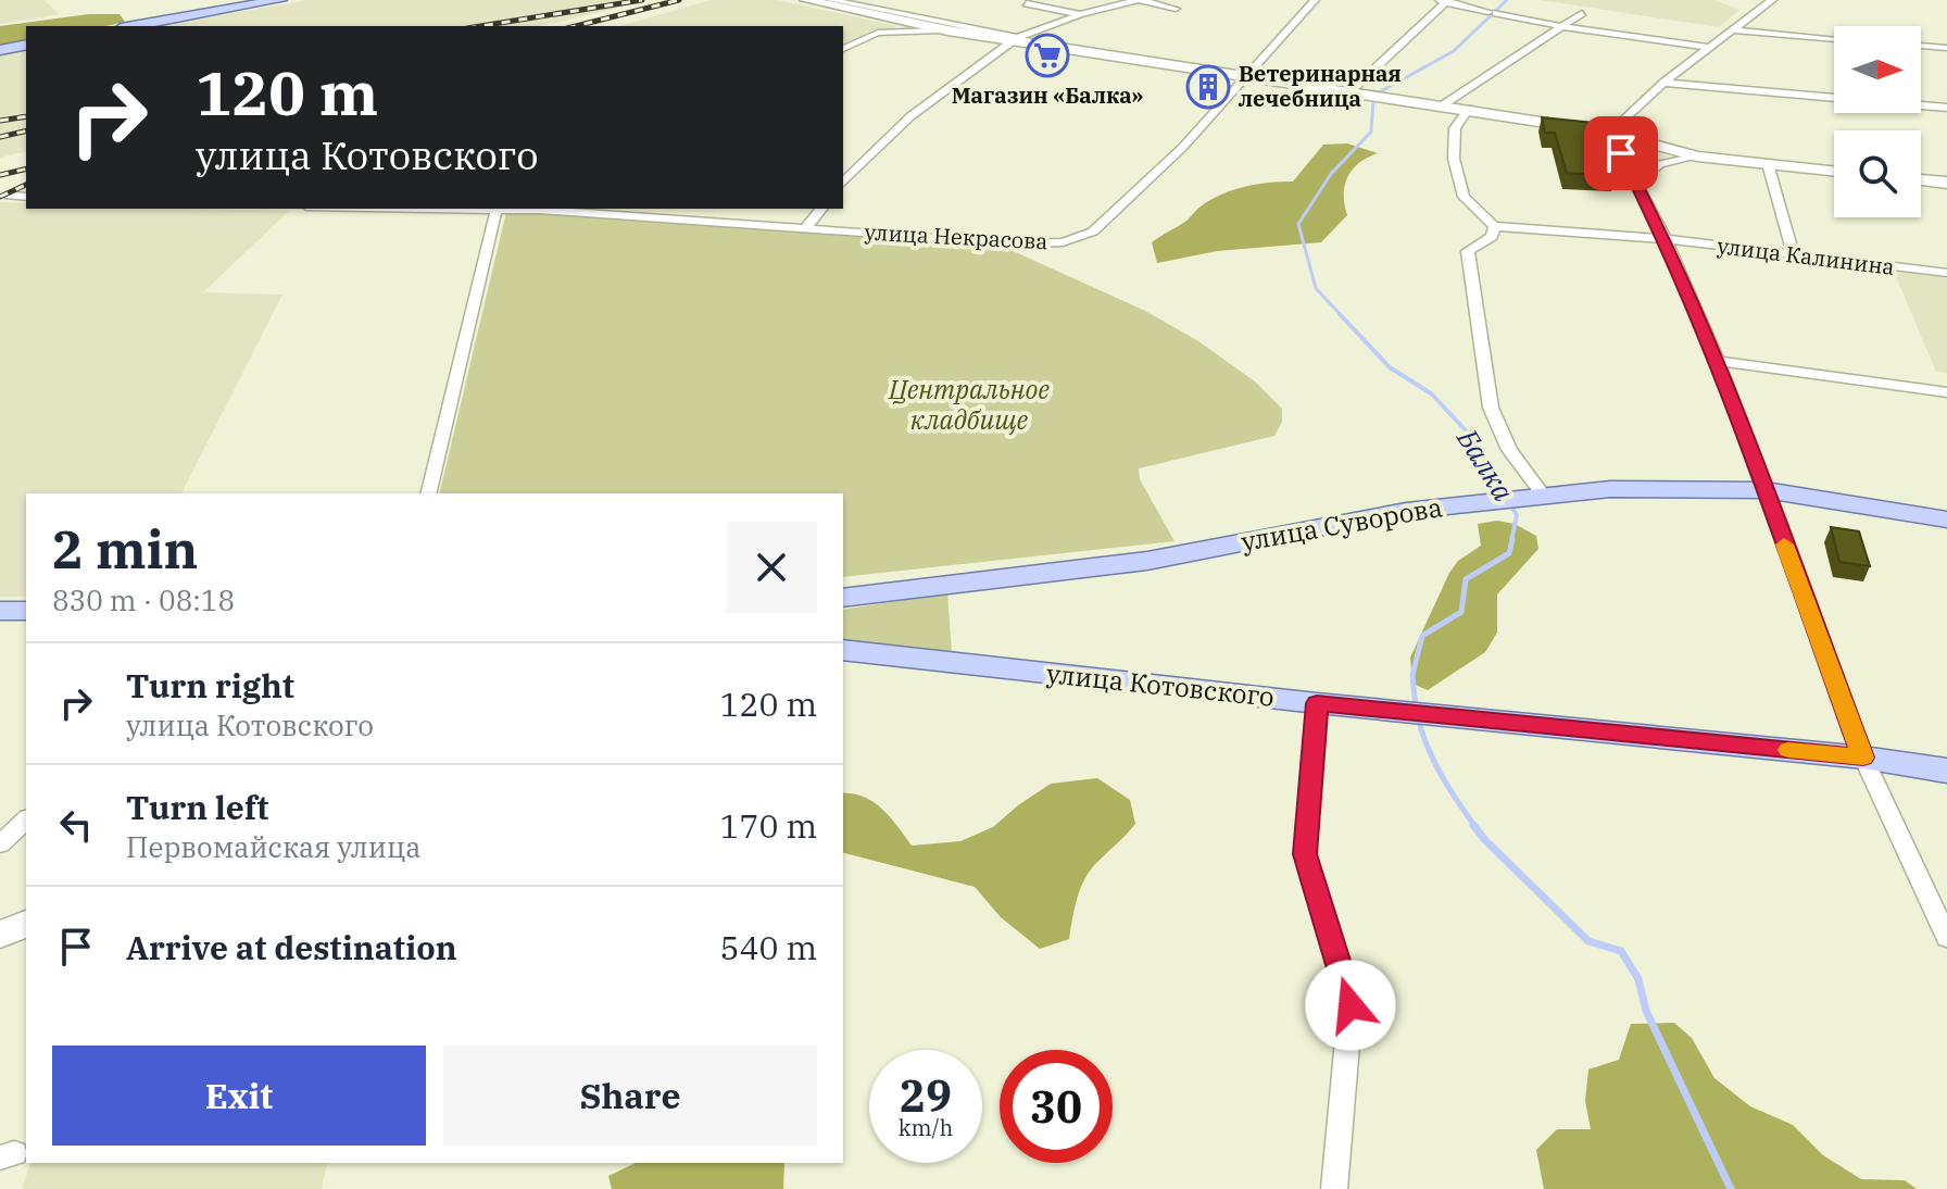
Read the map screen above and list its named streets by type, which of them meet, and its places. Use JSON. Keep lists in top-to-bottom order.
{
  "streets": {
    "main road": ["улица Суворова", "улица Котовского"],
    "street": ["улица Некрасова", "улица Калинина"]
  },
  "water": ["Балка"],
  "parks": ["Центральное кладбище"],
  "places": {
    "supermarket": ["Магазин «Балка»"],
    "building": ["Ветеринарная лечебница"]
  },
  "north": "right",
  "page": {
    "turn": ["120 m", "улица Котовского"],
    "heading": ["2 min", "830 m · 08:18"],
    "list": [
      {
        "name": "Turn right",
        "note": "улица Котовского",
        "value": "120 m"
      },
      {
        "name": "Turn left",
        "note": "Первомайская улица",
        "value": "170 m"
      },
      {
        "name": "Arrive at destination",
        "value": "540 m"
      }
    ],
    "buttons": ["Exit", "Share"],
    "speed": "29 km/h",
    "limit": "30"
  }
}
